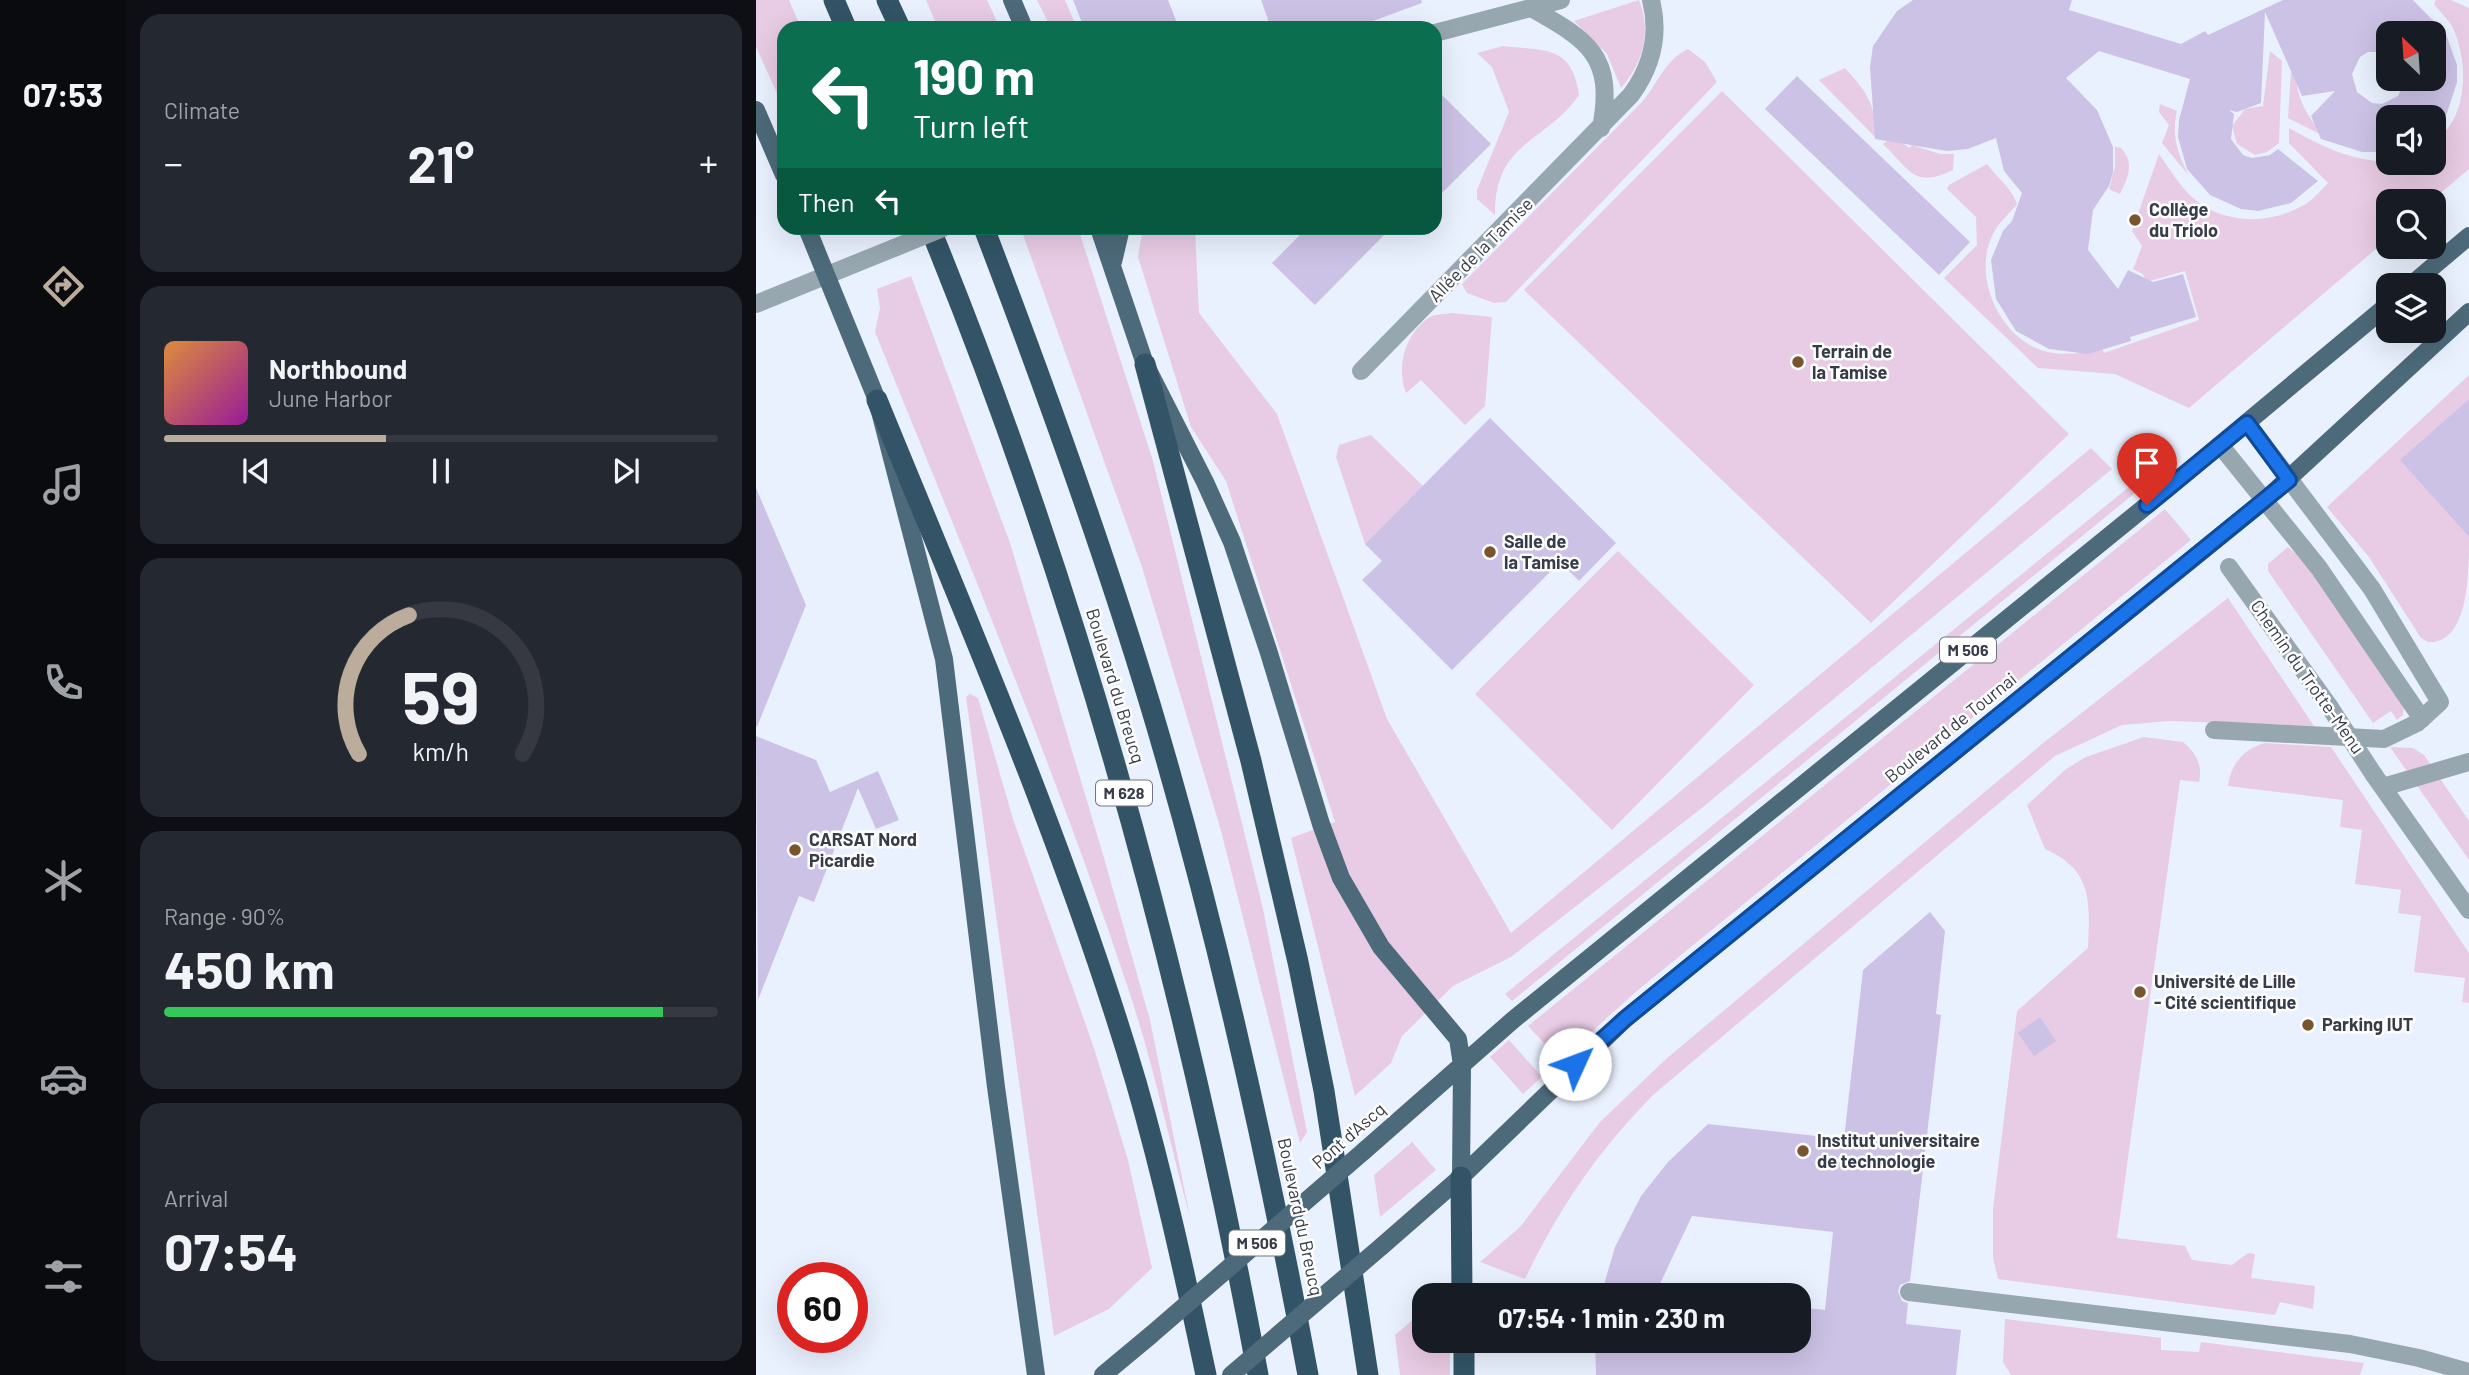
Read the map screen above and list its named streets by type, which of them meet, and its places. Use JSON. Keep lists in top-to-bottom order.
{
  "streets": {
    "highway": ["Boulevard du Breucq", "M 628"],
    "main road": ["M 506", "Boulevard de Tournai", "Pont d'Ascq"],
    "street": ["Allée de la Tamise", "Chemin du Trotte-Menu"]
  },
  "crossings": [
    ["M 506", "Pont d'Ascq"]
  ],
  "places": [
    "Collège du Triolo",
    "Terrain de la Tamise",
    "Salle de la Tamise",
    "CARSAT Nord Picardie",
    "Université de Lille ‐ Cité scientifique",
    "Parking IUT",
    "Institut universitaire de technologie"
  ],
  "north": "top left",
  "page": {
    "tabs": "07:53",
    "tile": [
      "Climate",
      ["Range · 90%", "450 km"],
      ["Arrival", "07:54"]
    ],
    "turn": ["190 m", "Turn left"],
    "heat": ["−", "21°", "+"],
    "then": "Then",
    "song": ["Northbound", "June Harbor"],
    "limit": "60",
    "trip": "07:54 · 1 min · 230 m",
    "gauge": ["59", "km/h"]
  }
}
